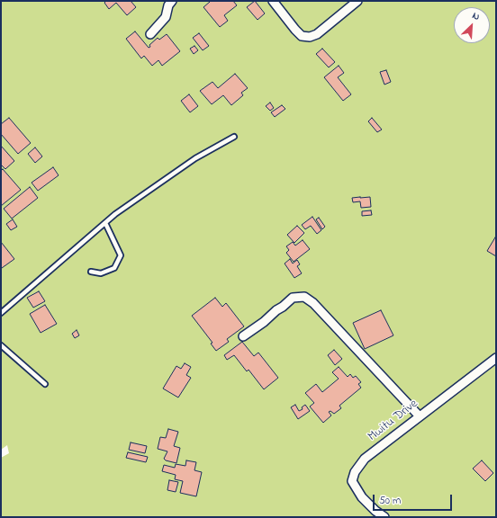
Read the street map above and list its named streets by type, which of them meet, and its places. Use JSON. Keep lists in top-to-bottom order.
{
  "streets": {
    "street": ["Mwitu Drive"]
  },
  "scale_bar": "50 m",
  "north": "top right"
}
